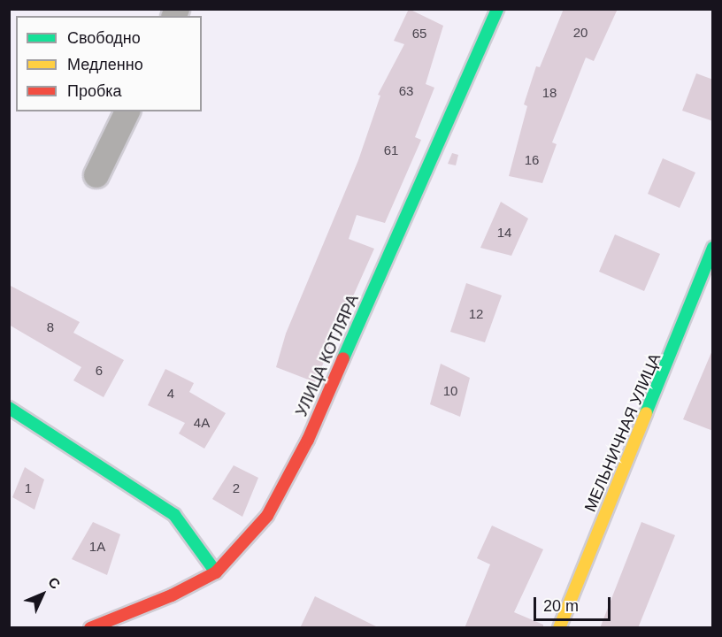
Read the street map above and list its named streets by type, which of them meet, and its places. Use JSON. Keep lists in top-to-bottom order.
{
  "streets": {
    "main road": ["УЛИЦА КОТЛЯРА", "МЕЛЬНИЧНАЯ УЛИЦА"]
  },
  "house_numbers": [
    "20",
    "65",
    "63",
    "18",
    "61",
    "16",
    "14",
    "12",
    "8",
    "6",
    "10",
    "4",
    "4А",
    "1",
    "2",
    "1А"
  ],
  "legend": ["Свободно", "Медленно", "Пробка"],
  "scale_bar": "20 m",
  "north": "top right"
}
